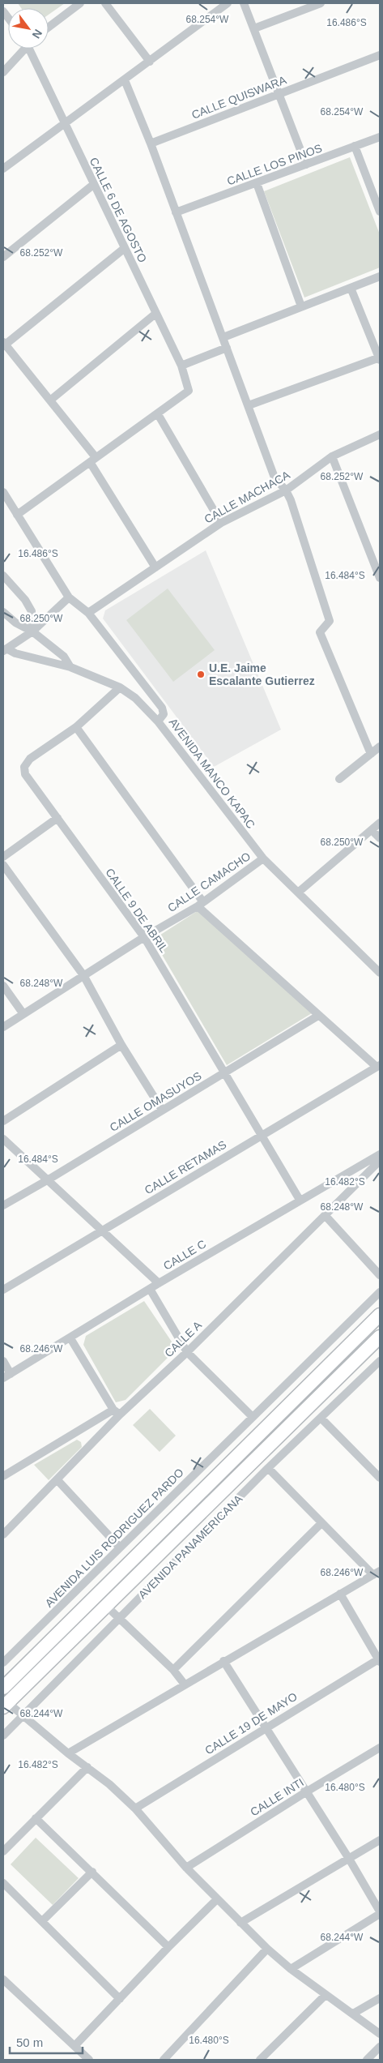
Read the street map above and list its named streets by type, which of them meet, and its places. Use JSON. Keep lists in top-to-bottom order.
{
  "streets": {
    "highway": ["AVENIDA PANAMERICANA"],
    "street": [
      "CALLE QUISWARA",
      "CALLE LOS PINOS",
      "CALLE 6 DE AGOSTO",
      "CALLE MACHACA",
      "AVENIDA MANCO KAPAC",
      "CALLE CAMACHO",
      "CALLE 9 DE ABRIL",
      "CALLE OMASUYOS",
      "CALLE RETAMAS",
      "CALLE C",
      "CALLE A",
      "AVENIDA LUIS RODRIGUEZ PARDO",
      "CALLE 19 DE MAYO",
      "CALLE INTI"
    ]
  },
  "crossings": [
    ["CALLE MACHACA", "AVENIDA MANCO KAPAC"],
    ["AVENIDA MANCO KAPAC", "CALLE CAMACHO"],
    ["CALLE CAMACHO", "CALLE 9 DE ABRIL"],
    ["CALLE 9 DE ABRIL", "CALLE OMASUYOS"],
    ["CALLE 9 DE ABRIL", "CALLE RETAMAS"],
    ["CALLE 9 DE ABRIL", "CALLE C"]
  ],
  "places": ["U.E. Jaime Escalante Gutierrez"],
  "scale_bar": "50 m",
  "north": "bottom right",
  "coordinates": [
    "68.254°W",
    "16.486°S",
    "68.252°W",
    "16.484°S",
    "68.250°W",
    "68.248°W",
    "16.482°S",
    "68.246°W",
    "68.244°W",
    "16.480°S"
  ]
}
